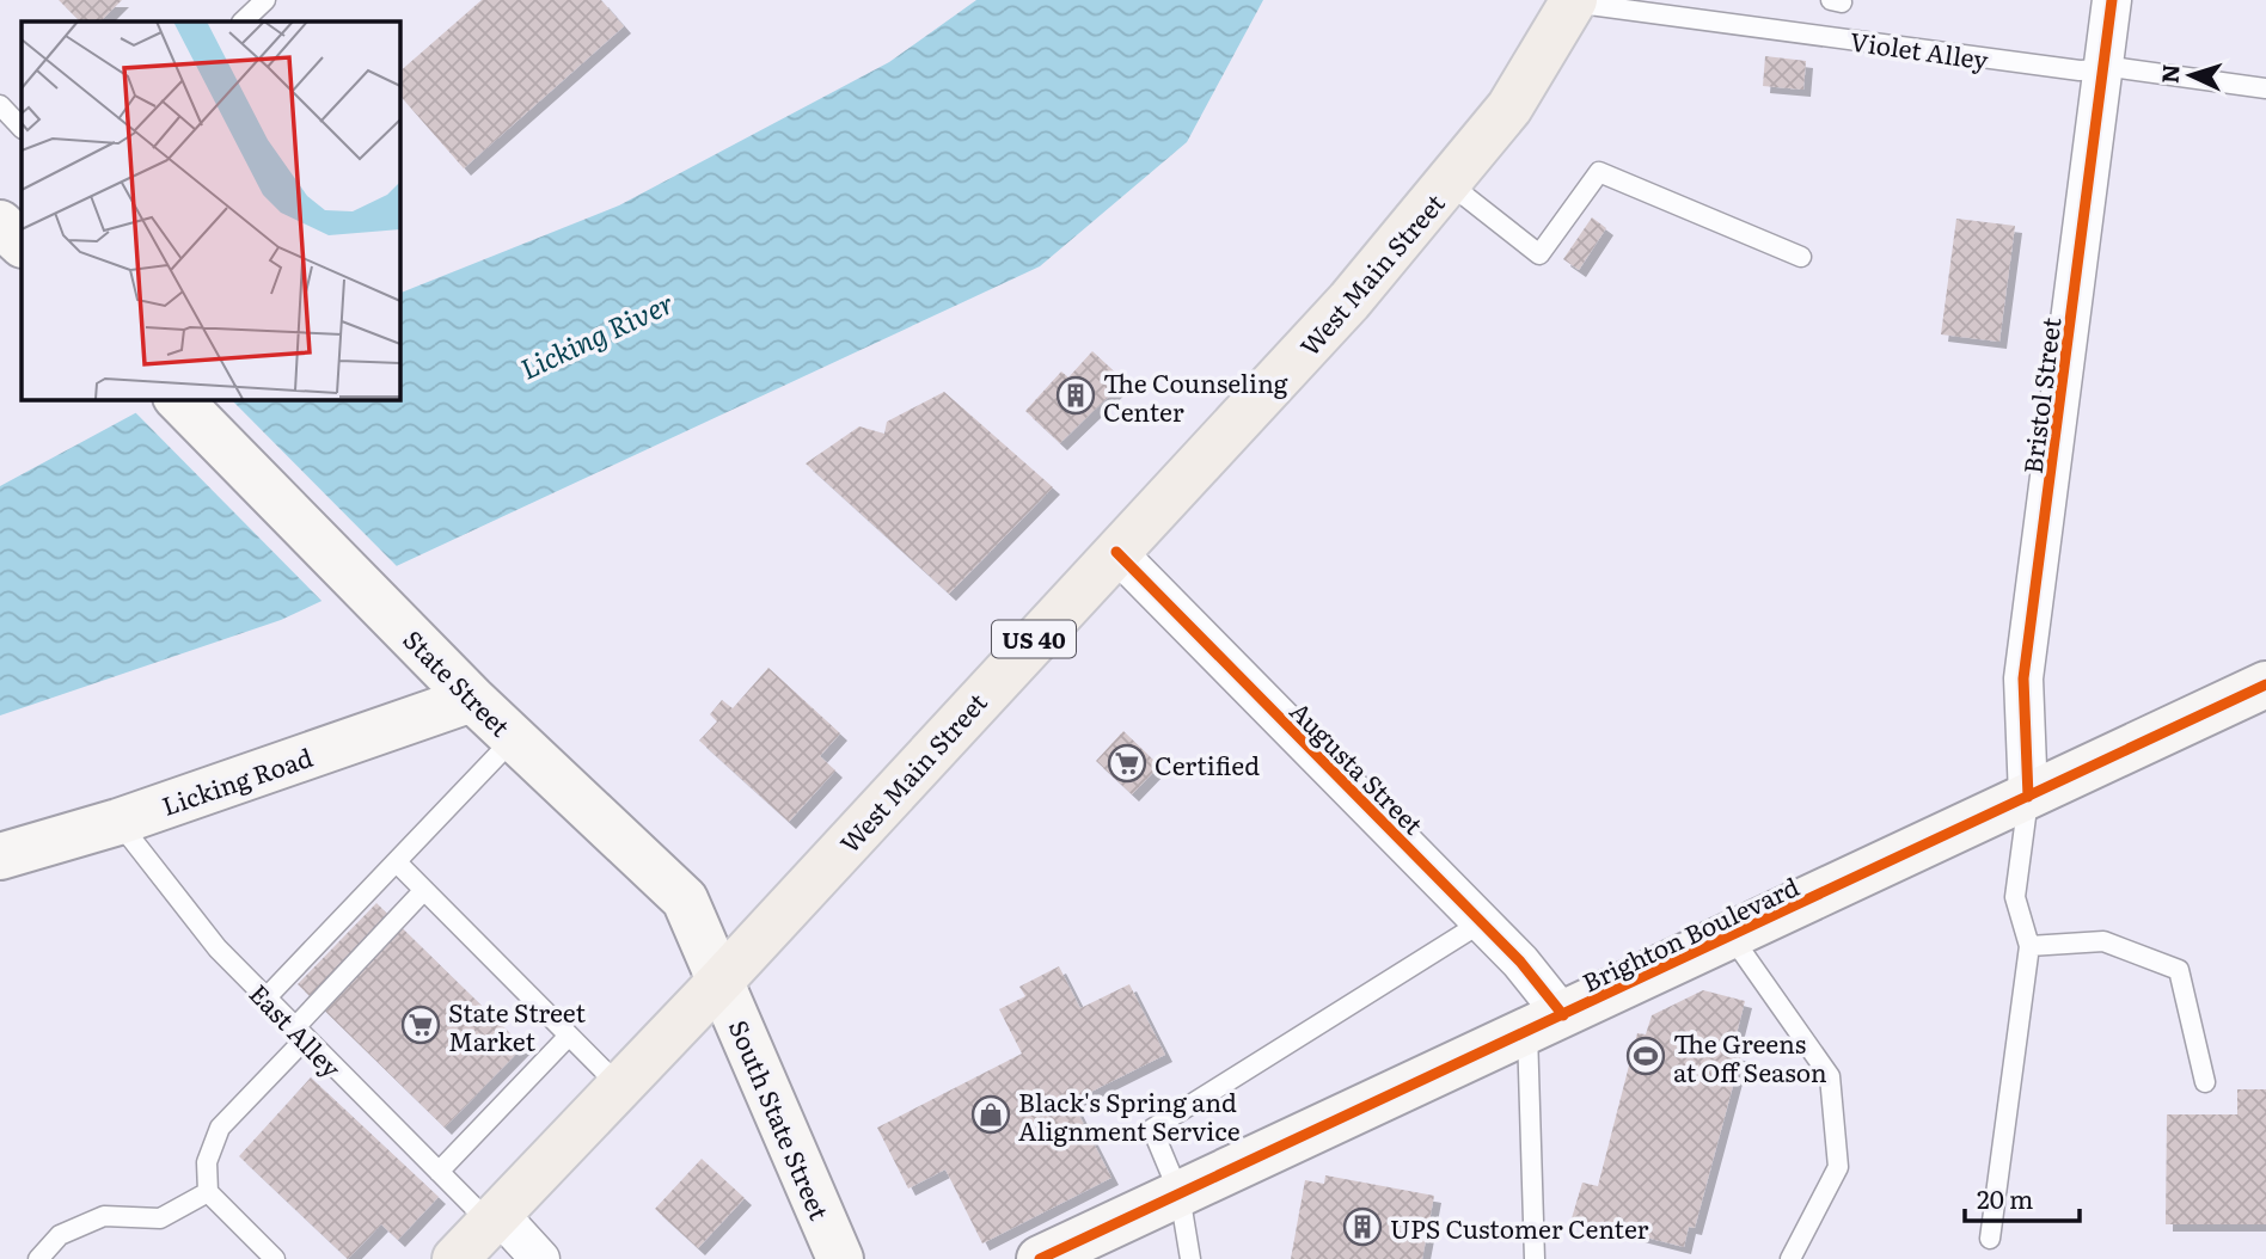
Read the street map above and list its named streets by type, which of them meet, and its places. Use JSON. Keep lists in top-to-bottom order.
{
  "streets": {
    "main road": ["West Main Street", "US 40"],
    "street": [
      "Bristol Street",
      "State Street",
      "Augusta Street",
      "Licking Road",
      "Brighton Boulevard",
      "South State Street"
    ],
    "lane": ["Violet Alley", "East Alley"]
  },
  "crossings": [
    ["Violet Alley", "West Main Street"],
    ["Violet Alley", "Bristol Street"],
    ["West Main Street", "State Street"],
    ["West Main Street", "Augusta Street"],
    ["West Main Street", "East Alley"],
    ["West Main Street", "South State Street"],
    ["Bristol Street", "Brighton Boulevard"],
    ["State Street", "Licking Road"],
    ["State Street", "South State Street"],
    ["Augusta Street", "Brighton Boulevard"],
    ["Licking Road", "East Alley"]
  ],
  "water": ["Licking River"],
  "places": {
    "building": ["The Counseling Center", "UPS Customer Center"],
    "supermarket": ["Certified", "State Street Market"],
    "sports": ["The Greens at Off Season"],
    "shop": ["Black's Spring and Alignment Service"]
  },
  "scale_bar": "20 m",
  "north": "left"
}
